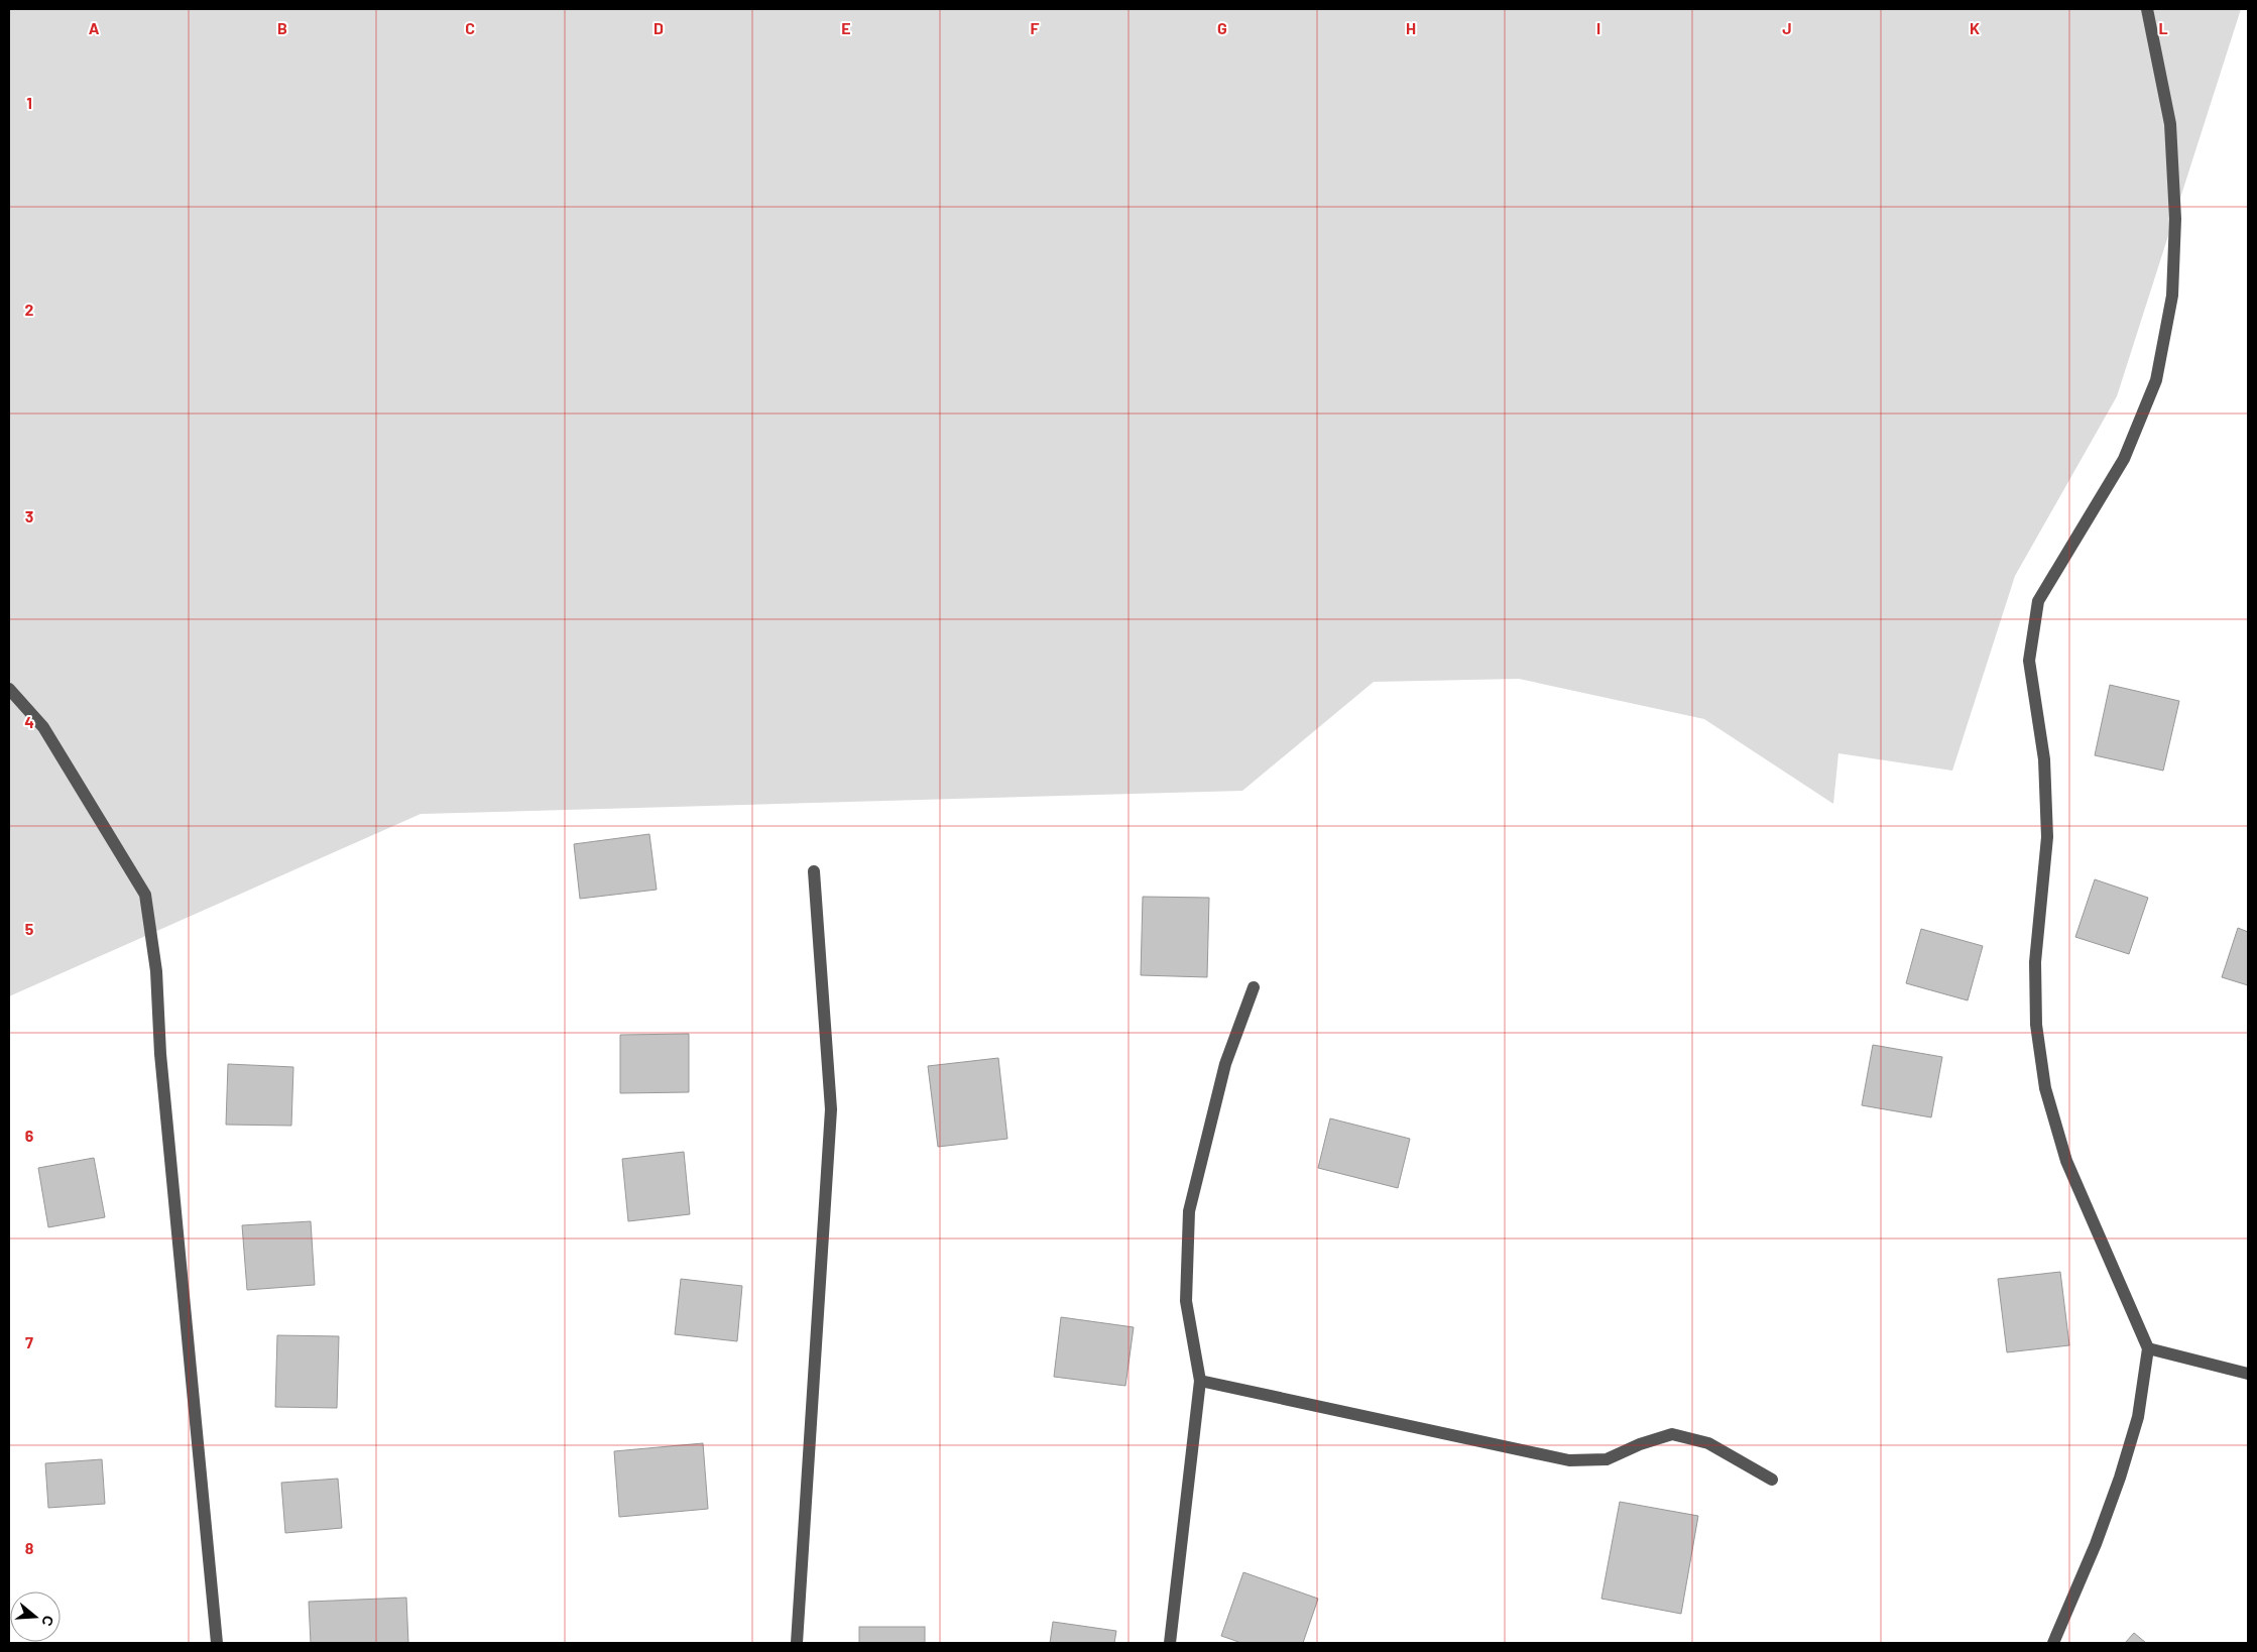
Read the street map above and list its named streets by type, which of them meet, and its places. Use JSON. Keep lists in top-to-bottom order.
{
  "north": "right",
  "grid": {
    "columns": [
      "A",
      "B",
      "C",
      "D",
      "E",
      "F",
      "G",
      "H",
      "I",
      "J",
      "K",
      "L"
    ],
    "rows": [
      "1",
      "2",
      "3",
      "4",
      "5",
      "6",
      "7",
      "8"
    ]
  }
}
